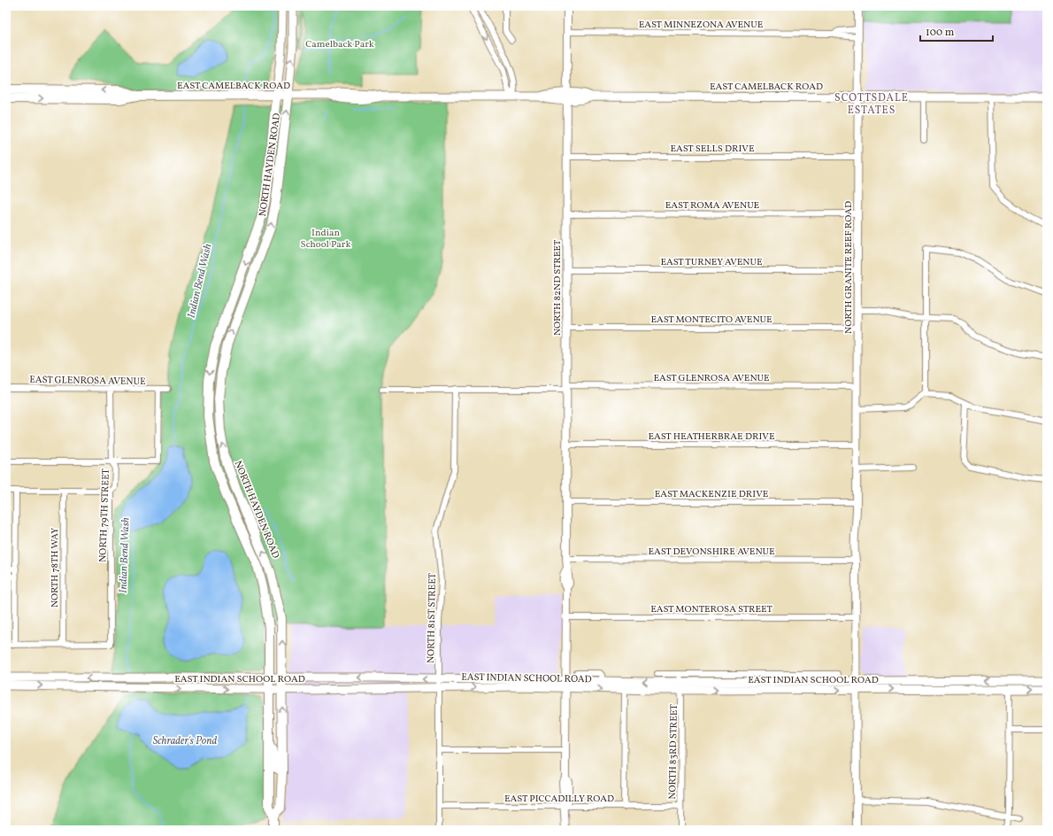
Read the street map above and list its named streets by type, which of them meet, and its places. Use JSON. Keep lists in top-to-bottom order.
{
  "streets": {
    "main road": ["EAST CAMELBACK ROAD", "NORTH HAYDEN ROAD", "EAST INDIAN SCHOOL ROAD"],
    "street": [
      "EAST MINNEZONA AVENUE",
      "EAST SELLS DRIVE",
      "EAST ROMA AVENUE",
      "EAST TURNEY AVENUE",
      "NORTH GRANITE REEF ROAD",
      "NORTH 82ND STREET",
      "EAST MONTECITO AVENUE",
      "EAST GLENROSA AVENUE",
      "EAST HEATHERBRAE DRIVE",
      "EAST MACKENZIE DRIVE",
      "NORTH 79TH STREET",
      "EAST DEVONSHIRE AVENUE",
      "NORTH 78TH WAY",
      "EAST MONTEROSA STREET",
      "NORTH 81ST STREET",
      "NORTH 83RD STREET",
      "EAST PICCADILLY ROAD"
    ]
  },
  "crossings": [
    ["EAST MINNEZONA AVENUE", "NORTH GRANITE REEF ROAD"],
    ["EAST MINNEZONA AVENUE", "NORTH 82ND STREET"],
    ["EAST CAMELBACK ROAD", "NORTH HAYDEN ROAD"],
    ["EAST CAMELBACK ROAD", "NORTH GRANITE REEF ROAD"],
    ["EAST CAMELBACK ROAD", "NORTH 82ND STREET"],
    ["EAST SELLS DRIVE", "NORTH GRANITE REEF ROAD"],
    ["EAST SELLS DRIVE", "NORTH 82ND STREET"],
    ["NORTH HAYDEN ROAD", "EAST INDIAN SCHOOL ROAD"],
    ["EAST ROMA AVENUE", "NORTH GRANITE REEF ROAD"],
    ["EAST ROMA AVENUE", "NORTH 82ND STREET"],
    ["EAST TURNEY AVENUE", "NORTH GRANITE REEF ROAD"],
    ["EAST TURNEY AVENUE", "NORTH 82ND STREET"],
    ["NORTH GRANITE REEF ROAD", "EAST MONTECITO AVENUE"],
    ["NORTH GRANITE REEF ROAD", "EAST GLENROSA AVENUE"],
    ["NORTH GRANITE REEF ROAD", "EAST HEATHERBRAE DRIVE"],
    ["NORTH GRANITE REEF ROAD", "EAST MACKENZIE DRIVE"],
    ["NORTH GRANITE REEF ROAD", "EAST DEVONSHIRE AVENUE"],
    ["NORTH GRANITE REEF ROAD", "EAST MONTEROSA STREET"],
    ["NORTH GRANITE REEF ROAD", "EAST INDIAN SCHOOL ROAD"],
    ["NORTH 82ND STREET", "EAST MONTECITO AVENUE"],
    ["NORTH 82ND STREET", "EAST GLENROSA AVENUE"],
    ["NORTH 82ND STREET", "EAST HEATHERBRAE DRIVE"],
    ["NORTH 82ND STREET", "EAST MACKENZIE DRIVE"],
    ["NORTH 82ND STREET", "EAST DEVONSHIRE AVENUE"],
    ["NORTH 82ND STREET", "EAST MONTEROSA STREET"],
    ["NORTH 82ND STREET", "EAST INDIAN SCHOOL ROAD"],
    ["NORTH 82ND STREET", "EAST PICCADILLY ROAD"],
    ["EAST GLENROSA AVENUE", "NORTH 79TH STREET"],
    ["EAST GLENROSA AVENUE", "NORTH 81ST STREET"],
    ["NORTH 79TH STREET", "NORTH 78TH WAY"],
    ["NORTH 81ST STREET", "EAST INDIAN SCHOOL ROAD"],
    ["NORTH 81ST STREET", "EAST PICCADILLY ROAD"],
    ["EAST INDIAN SCHOOL ROAD", "NORTH 83RD STREET"],
    ["NORTH 83RD STREET", "EAST PICCADILLY ROAD"]
  ],
  "districts": ["SCOTTSDALE ESTATES"],
  "water": ["Indian Bend Wash", "Schrader's Pond"],
  "parks": ["Camelback Park", "Indian School Park"],
  "scale_bar": "100 m"
}
